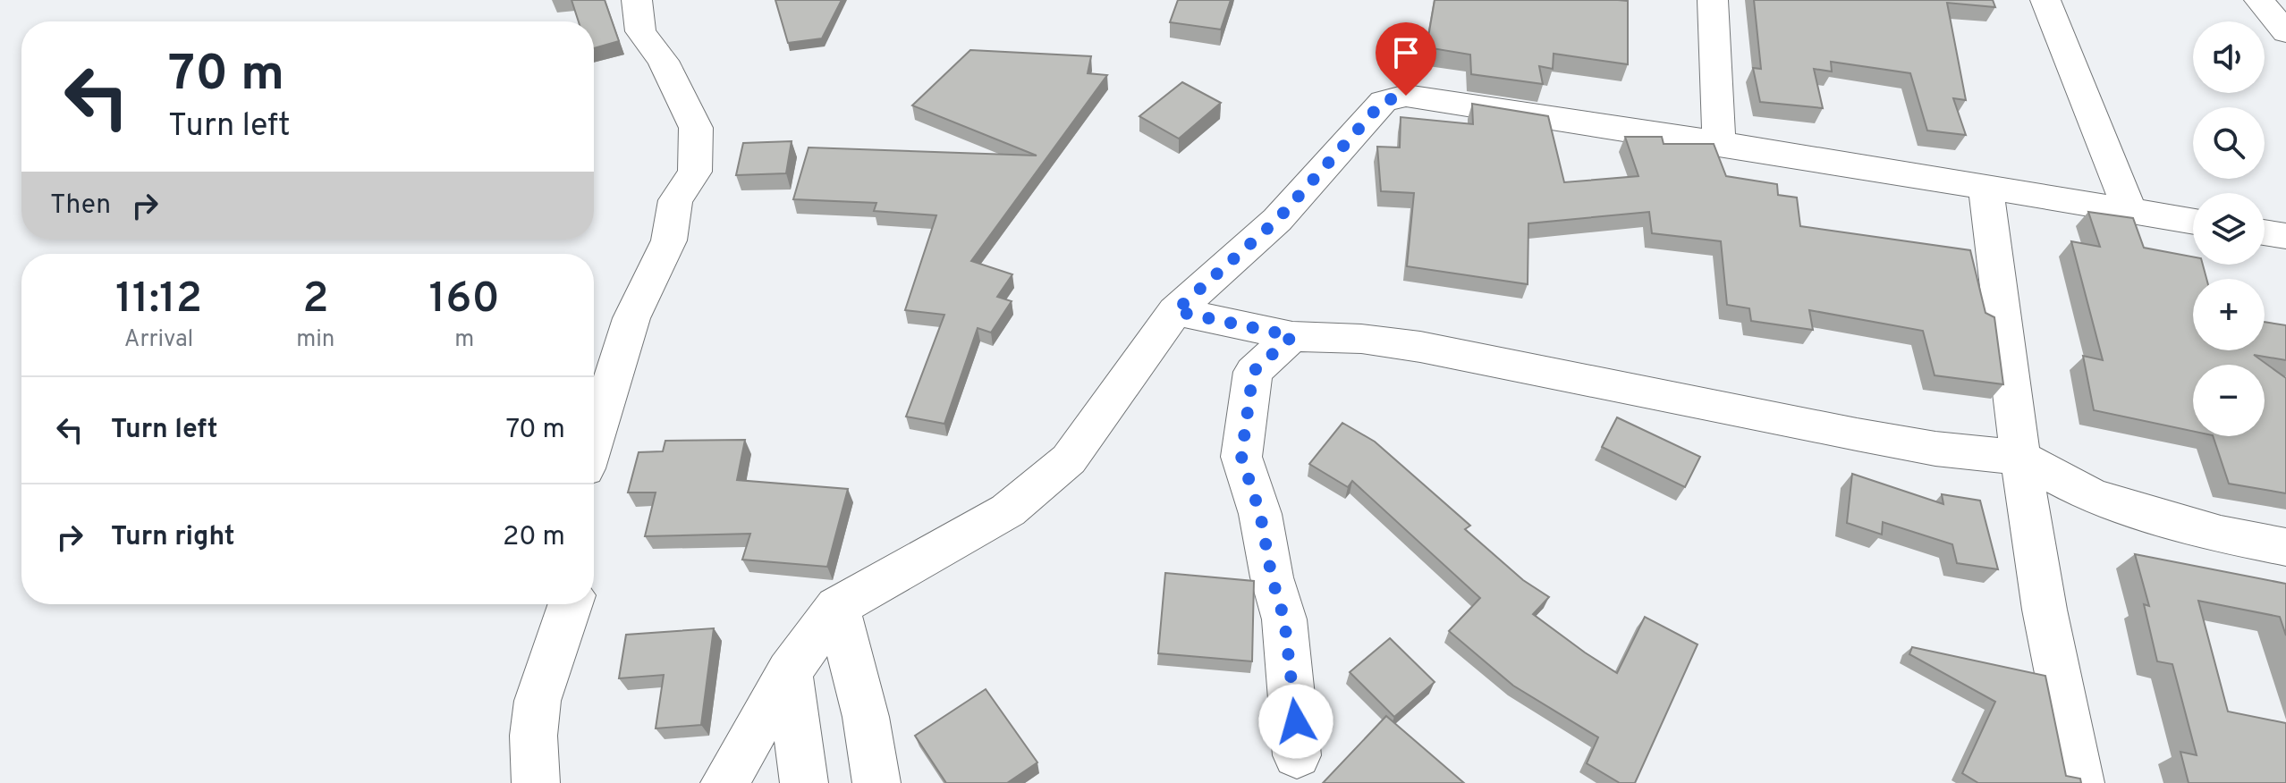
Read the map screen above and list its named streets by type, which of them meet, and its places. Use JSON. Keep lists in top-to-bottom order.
{
  "page": {
    "map_buttons": ["+", "−"],
    "turn": ["70 m", "Turn left"],
    "then": "Then",
    "eta": [
      "11:12",
      "Arrival",
      "2",
      "min",
      "160",
      "m"
    ],
    "list": [
      {
        "name": "Turn left",
        "value": "70 m"
      },
      {
        "name": "Turn right",
        "value": "20 m"
      }
    ]
  }
}
